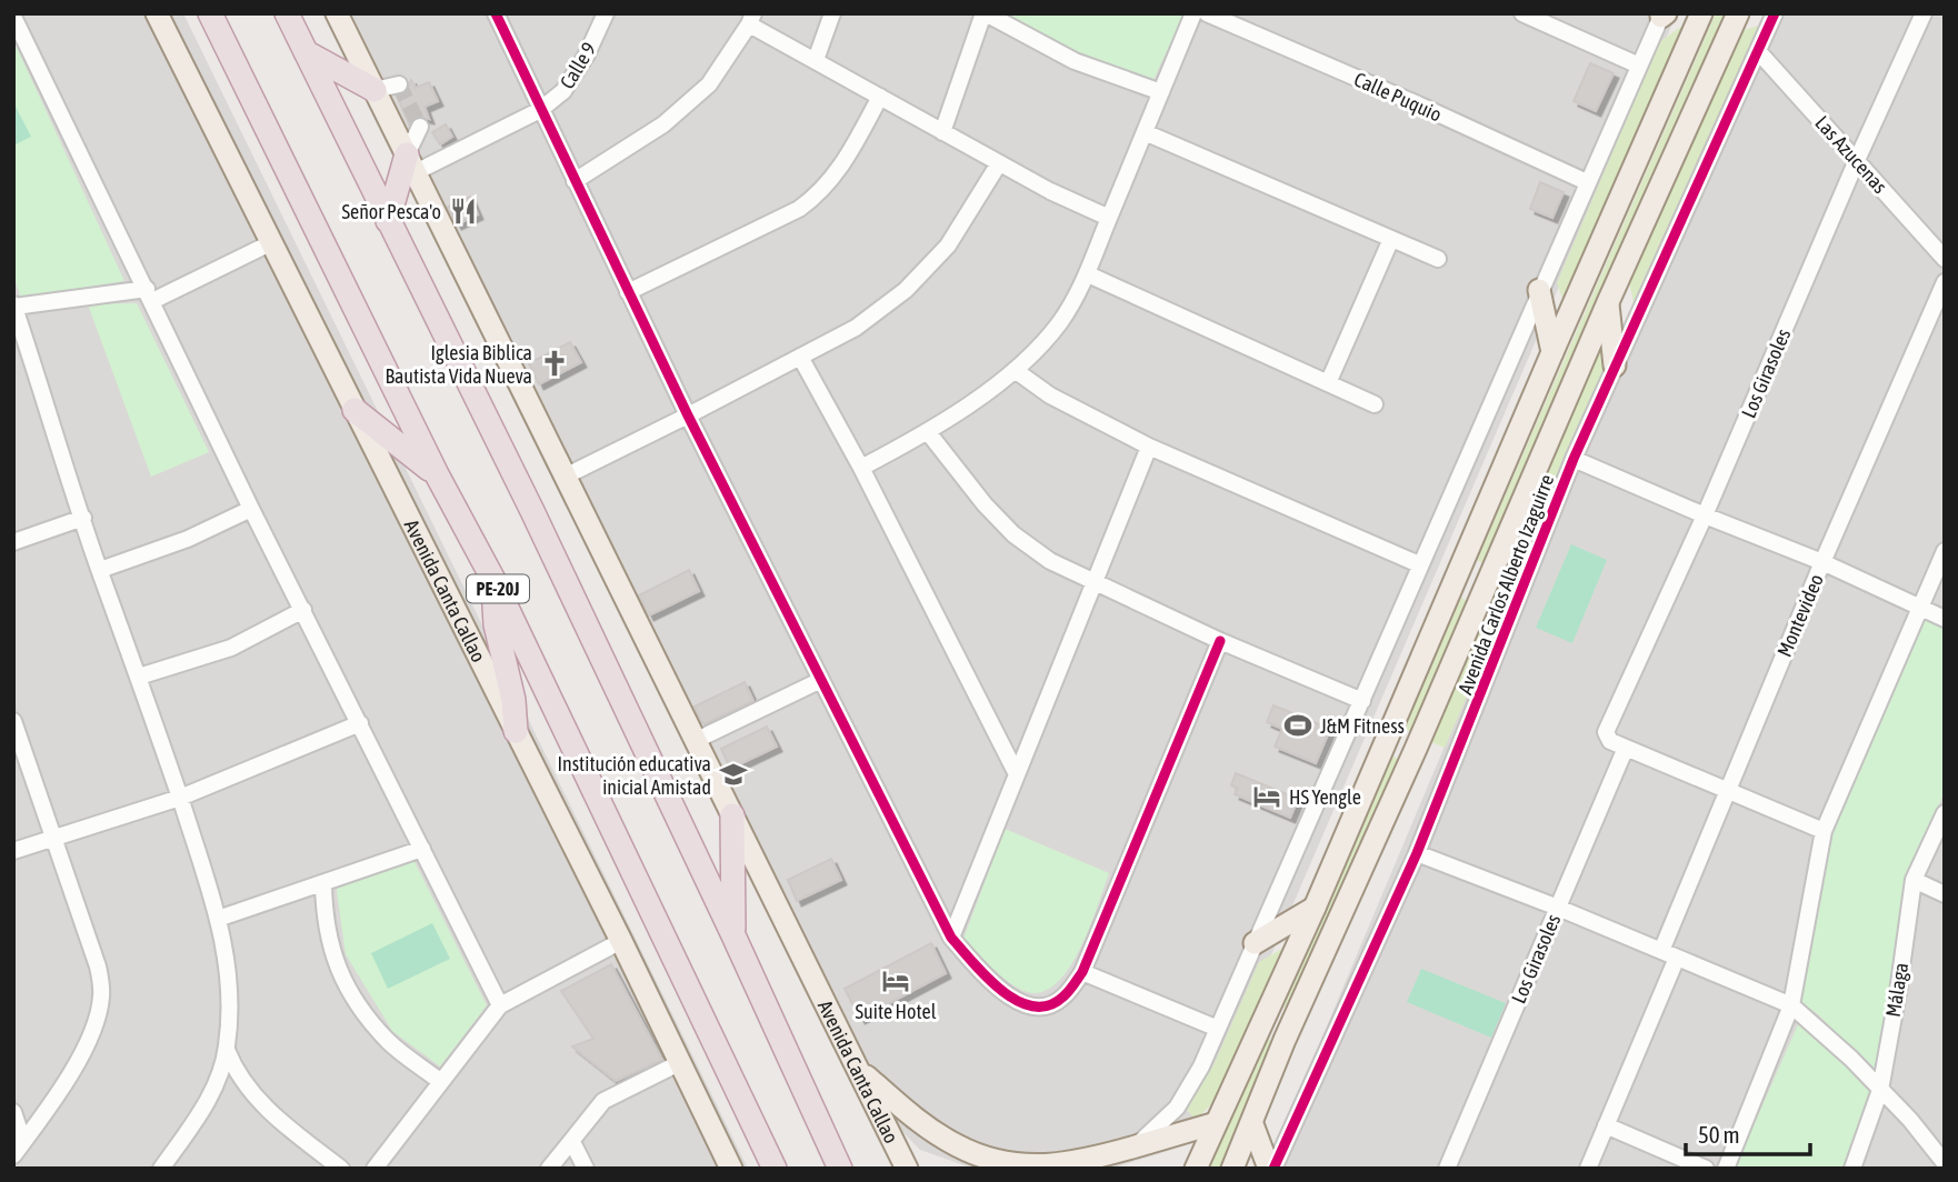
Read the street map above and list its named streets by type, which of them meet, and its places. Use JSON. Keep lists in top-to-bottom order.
{
  "streets": {
    "highway": ["PE-20J"],
    "main road": ["Avenida Carlos Alberto Izaguirre", "Avenida Canta Callao"],
    "street": [
      "Calle 9",
      "Calle Puquio",
      "Las Azucenas",
      "Los Girasoles",
      "Montevideo",
      "Málaga"
    ]
  },
  "crossings": [
    ["Calle 9", "Avenida Canta Callao"],
    ["Las Azucenas", "Los Girasoles"],
    ["Las Azucenas", "Avenida Carlos Alberto Izaguirre"]
  ],
  "places": {
    "restaurant": ["Señor Pesca'o"],
    "church": ["Iglesia Biblica Bautista Vida Nueva"],
    "sports": ["J&M Fitness"],
    "school or university": ["Institución educativa inicial Amistad"],
    "hotel": ["HS Yengle", "Suite Hotel"]
  },
  "scale_bar": "50 m"
}
